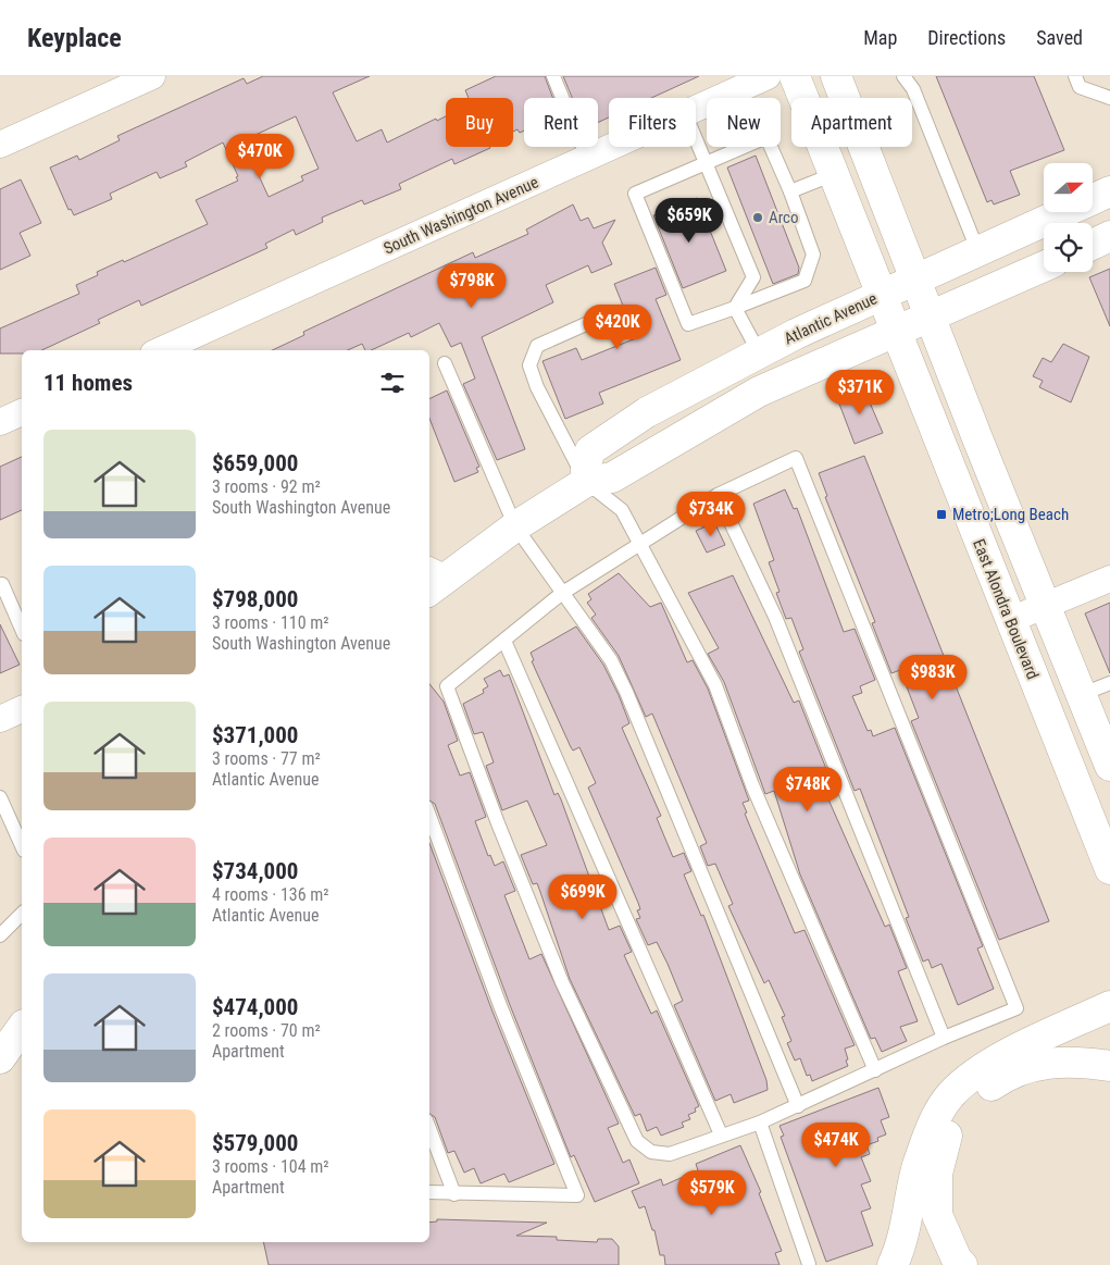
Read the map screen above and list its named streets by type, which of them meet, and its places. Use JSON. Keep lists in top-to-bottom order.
{
  "streets": {
    "main road": ["Atlantic Avenue", "East Alondra Boulevard"],
    "street": ["South Washington Avenue"]
  },
  "crossings": [
    ["Atlantic Avenue", "East Alondra Boulevard"]
  ],
  "places": {
    "other": ["Arco"],
    "transit": ["Metro;Long Beach"]
  },
  "north": "right",
  "page": {
    "header": "Keyplace",
    "nav": ["Map", "Directions", "Saved"],
    "chip": [
      "Buy",
      "Rent",
      "Filters",
      "New",
      "Apartment"
    ],
    "price": [
      "$470K",
      "$659K",
      "$798K",
      "$420K",
      "$371K",
      "$734K",
      "$983K",
      "$748K",
      "$699K",
      "$474K",
      "$579K"
    ],
    "heading": "11 homes",
    "list": [
      {
        "name": "$659,000",
        "note": "3 rooms · 92 m² · South Washington Avenue"
      },
      {
        "name": "$798,000",
        "note": "3 rooms · 110 m² · South Washington Avenue"
      },
      {
        "name": "$371,000",
        "note": "3 rooms · 77 m² · Atlantic Avenue"
      },
      {
        "name": "$734,000",
        "note": "4 rooms · 136 m² · Atlantic Avenue"
      },
      {
        "name": "$474,000",
        "note": "2 rooms · 70 m² · Apartment"
      },
      {
        "name": "$579,000",
        "note": "3 rooms · 104 m² · Apartment"
      }
    ]
  }
}
